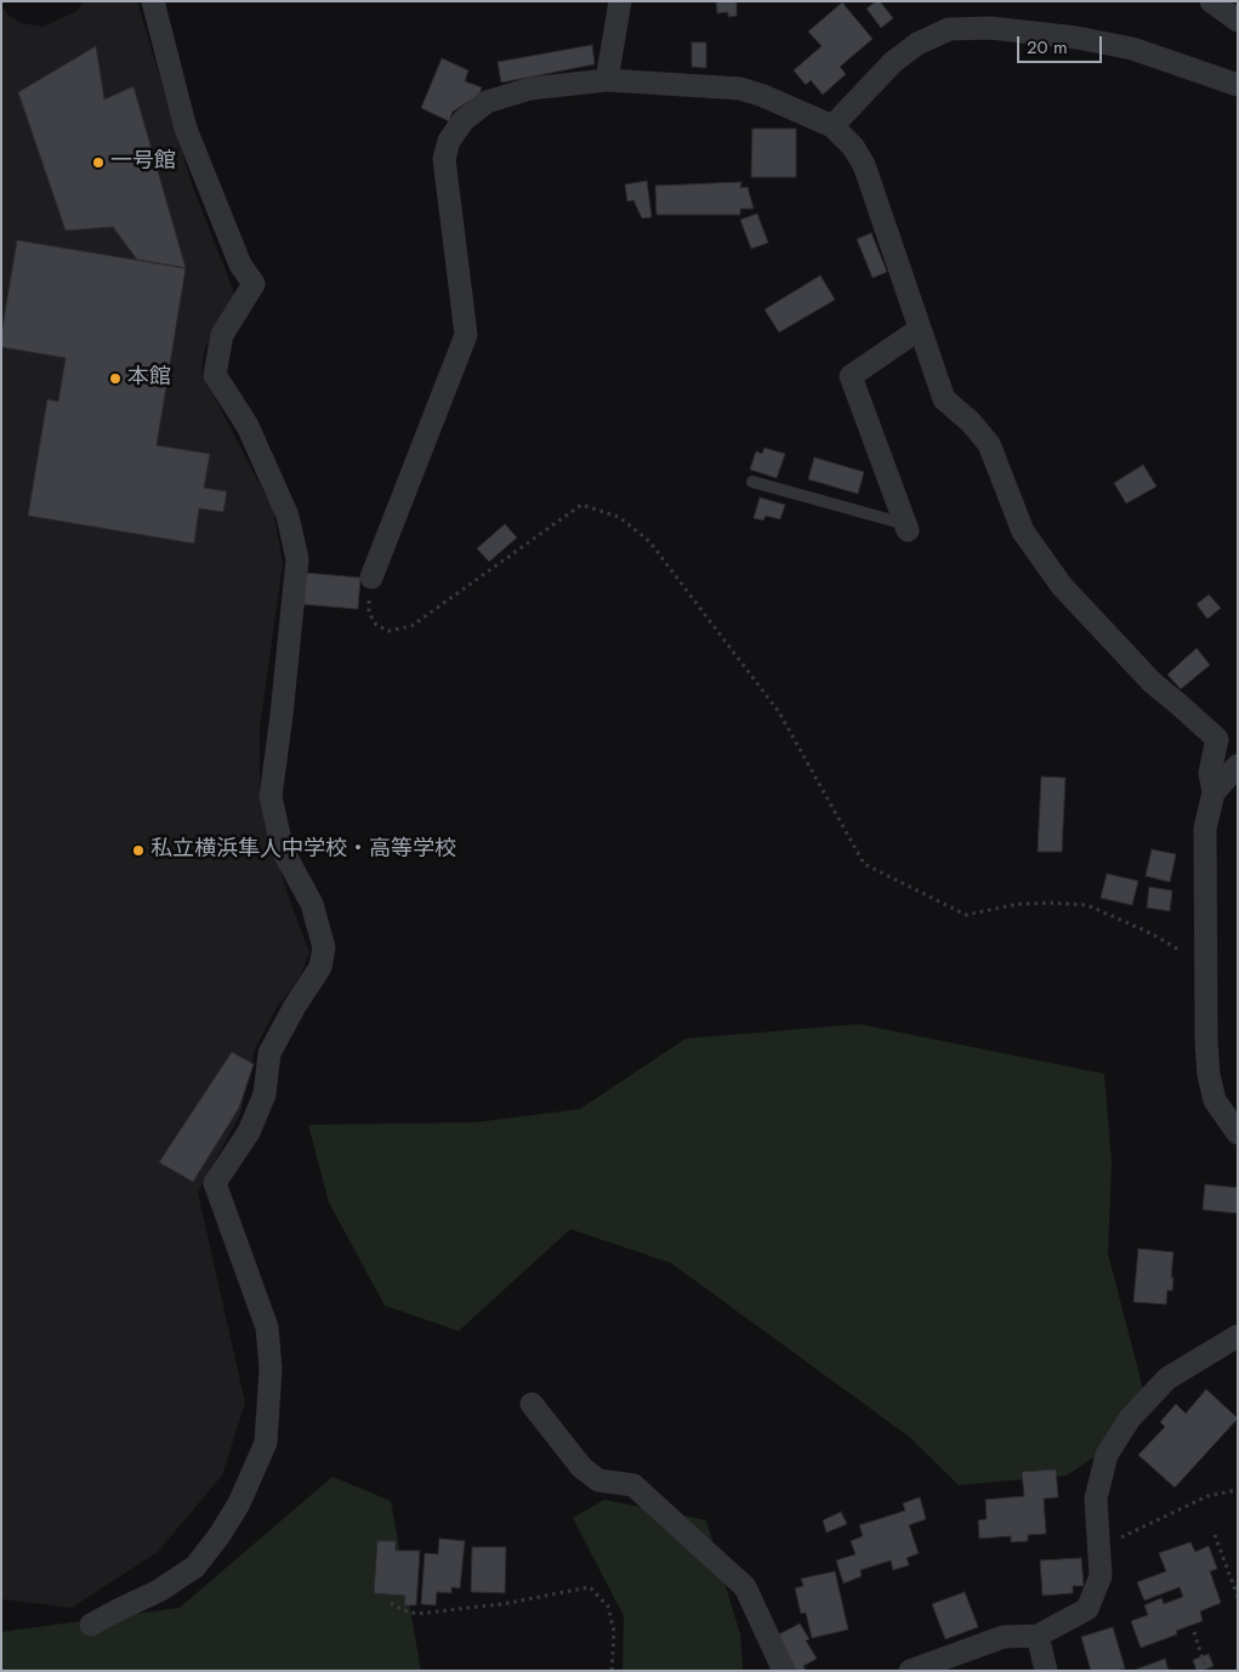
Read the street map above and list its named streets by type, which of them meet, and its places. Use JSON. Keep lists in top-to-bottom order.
{
  "places": ["一号館", "本館", "私立横浜隼人中学校・高等学校"],
  "scale_bar": "20 m"
}
